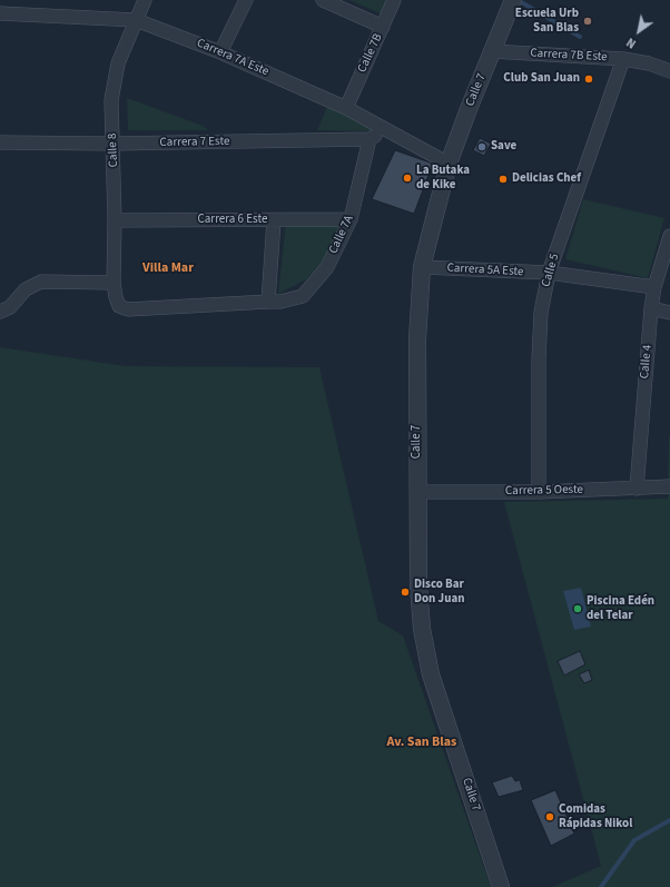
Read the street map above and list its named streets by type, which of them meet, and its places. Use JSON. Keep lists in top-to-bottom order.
{
  "streets": {
    "street": [
      "Calle 7B",
      "Carrera 7B Este",
      "Carrera 7A Este",
      "Calle 7",
      "Carrera 7 Este",
      "Calle 8",
      "Carrera 6 Este",
      "Calle 7A",
      "Carrera 5A Este",
      "Calle 5",
      "Calle 4",
      "Carrera 5 Oeste"
    ]
  },
  "crossings": [
    ["Calle 7B", "Carrera 7A Este"],
    ["Carrera 7B Este", "Calle 7"],
    ["Carrera 7B Este", "Calle 5"],
    ["Carrera 7A Este", "Calle 7"],
    ["Carrera 7A Este", "Calle 8"],
    ["Calle 7", "Carrera 5A Este"],
    ["Calle 7", "Carrera 5 Oeste"],
    ["Carrera 7 Este", "Calle 8"],
    ["Carrera 7 Este", "Calle 7A"],
    ["Calle 8", "Carrera 6 Este"],
    ["Calle 8", "Calle 7A"],
    ["Carrera 6 Este", "Calle 7A"],
    ["Carrera 5A Este", "Calle 5"],
    ["Carrera 5A Este", "Calle 4"],
    ["Calle 5", "Carrera 5 Oeste"],
    ["Calle 4", "Carrera 5 Oeste"]
  ],
  "districts": ["Villa Mar", "Av. San Blas"],
  "places": [
    "Escuela Urb San Blas",
    "Club San Juan",
    "Save",
    "La Butaka de Kike",
    "Delicias Chef",
    "Disco Bar Don Juan",
    "Piscina Edén del Telar",
    "Comidas Rápidas Nikol"
  ],
  "north": "bottom left"
}
